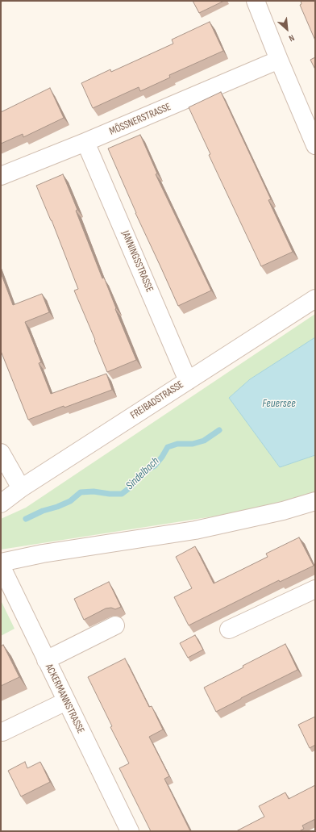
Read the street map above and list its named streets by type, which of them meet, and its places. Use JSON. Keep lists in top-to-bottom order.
{
  "streets": {
    "street": [
      "MÖSSNERSTRASSE",
      "JANNINGSSTRASSE",
      "FREIBADSTRASSE",
      "ACKERMANNSTRASSE"
    ]
  },
  "crossings": [
    ["MÖSSNERSTRASSE", "JANNINGSSTRASSE"],
    ["JANNINGSSTRASSE", "FREIBADSTRASSE"]
  ],
  "water": ["Feuersee", "Sindelbach"],
  "north": "bottom right"
}
